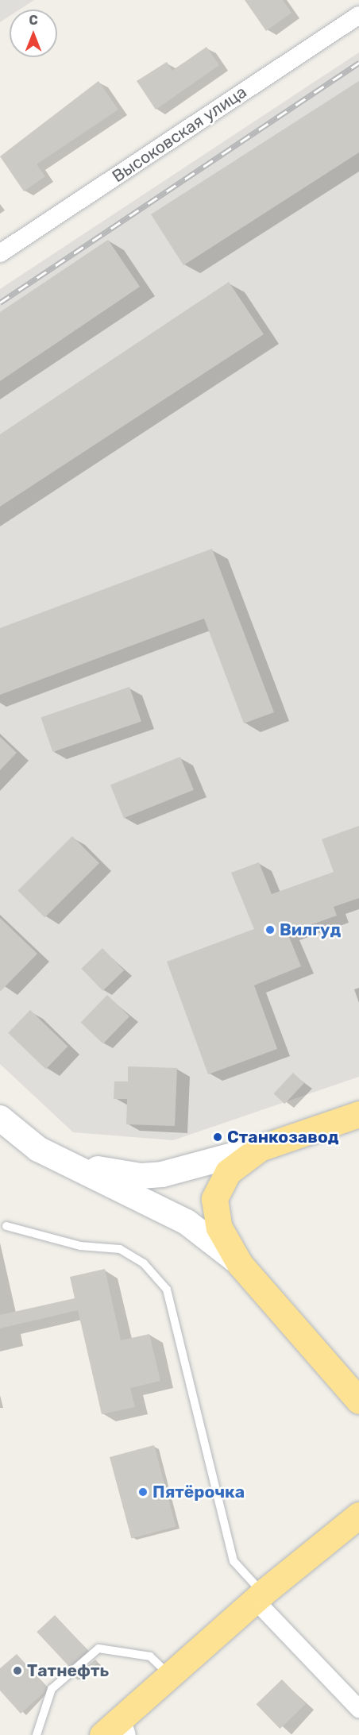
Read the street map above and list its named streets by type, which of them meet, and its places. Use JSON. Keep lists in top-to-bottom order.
{
  "streets": {
    "street": ["Высоковская улица"]
  },
  "places": [
    "Вилгуд",
    "Станкозавод",
    "Пятёрочка",
    "Татнефть"
  ],
  "north": "top"
}
